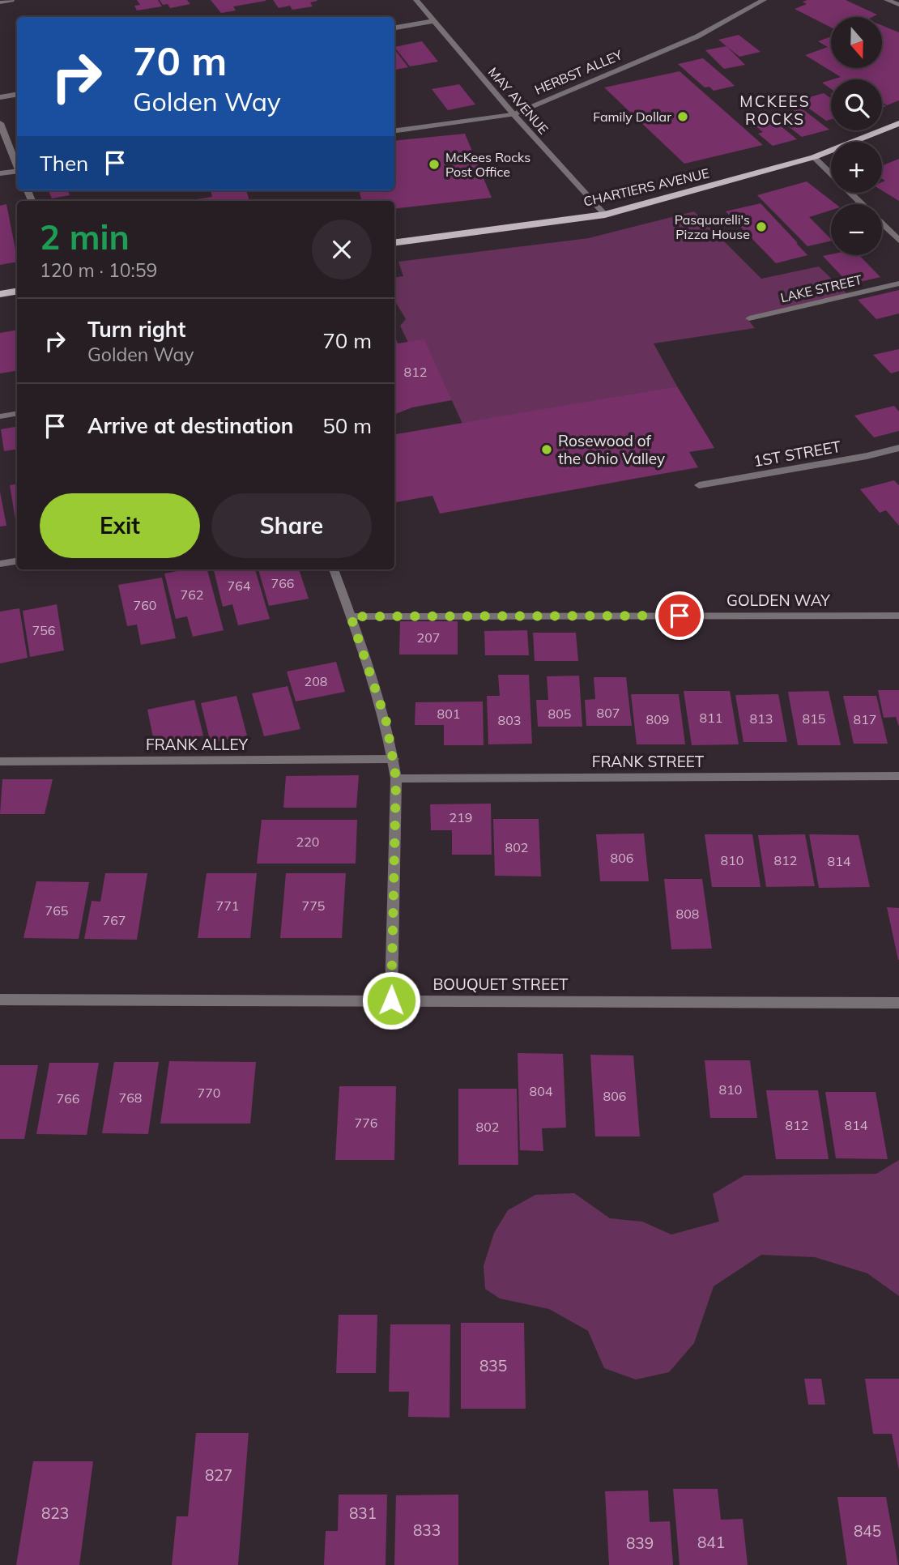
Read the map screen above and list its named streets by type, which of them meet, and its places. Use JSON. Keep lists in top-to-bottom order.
{
  "streets": {
    "main road": ["CHARTIERS AVENUE"],
    "street": [
      "HERBST ALLEY",
      "MAY AVENUE",
      "LAKE STREET",
      "1ST STREET",
      "GOLDEN WAY",
      "FRANK ALLEY",
      "FRANK STREET",
      "BOUQUET STREET"
    ]
  },
  "crossings": [
    ["HERBST ALLEY", "MAY AVENUE"],
    ["MAY AVENUE", "CHARTIERS AVENUE"]
  ],
  "districts": ["MCKEES ROCKS"],
  "places": [
    "Family Dollar",
    "McKees Rocks Post Office",
    "Pasquarelli's Pizza House",
    "Rosewood of the Ohio Valley"
  ],
  "house_numbers": [
    "812",
    "766",
    "764",
    "762",
    "760",
    "756",
    "207",
    "208",
    "807",
    "801",
    "805",
    "811",
    "813",
    "815",
    "809",
    "817",
    "803",
    "219",
    "220",
    "802",
    "806",
    "810",
    "812",
    "814",
    "771",
    "775",
    "765",
    "808",
    "767",
    "810",
    "804",
    "770",
    "806",
    "768",
    "766",
    "776",
    "812",
    "814",
    "802",
    "835",
    "827",
    "823",
    "831",
    "833",
    "845",
    "841",
    "839"
  ],
  "north": "bottom",
  "page": {
    "map_buttons": ["+", "−"],
    "turn": ["70 m", "Golden Way"],
    "then": "Then",
    "heading": ["2 min", "120 m · 10:59"],
    "list": [
      {
        "name": "Turn right",
        "note": "Golden Way",
        "value": "70 m"
      },
      {
        "name": "Arrive at destination",
        "value": "50 m"
      }
    ],
    "buttons": ["Exit", "Share"]
  }
}
